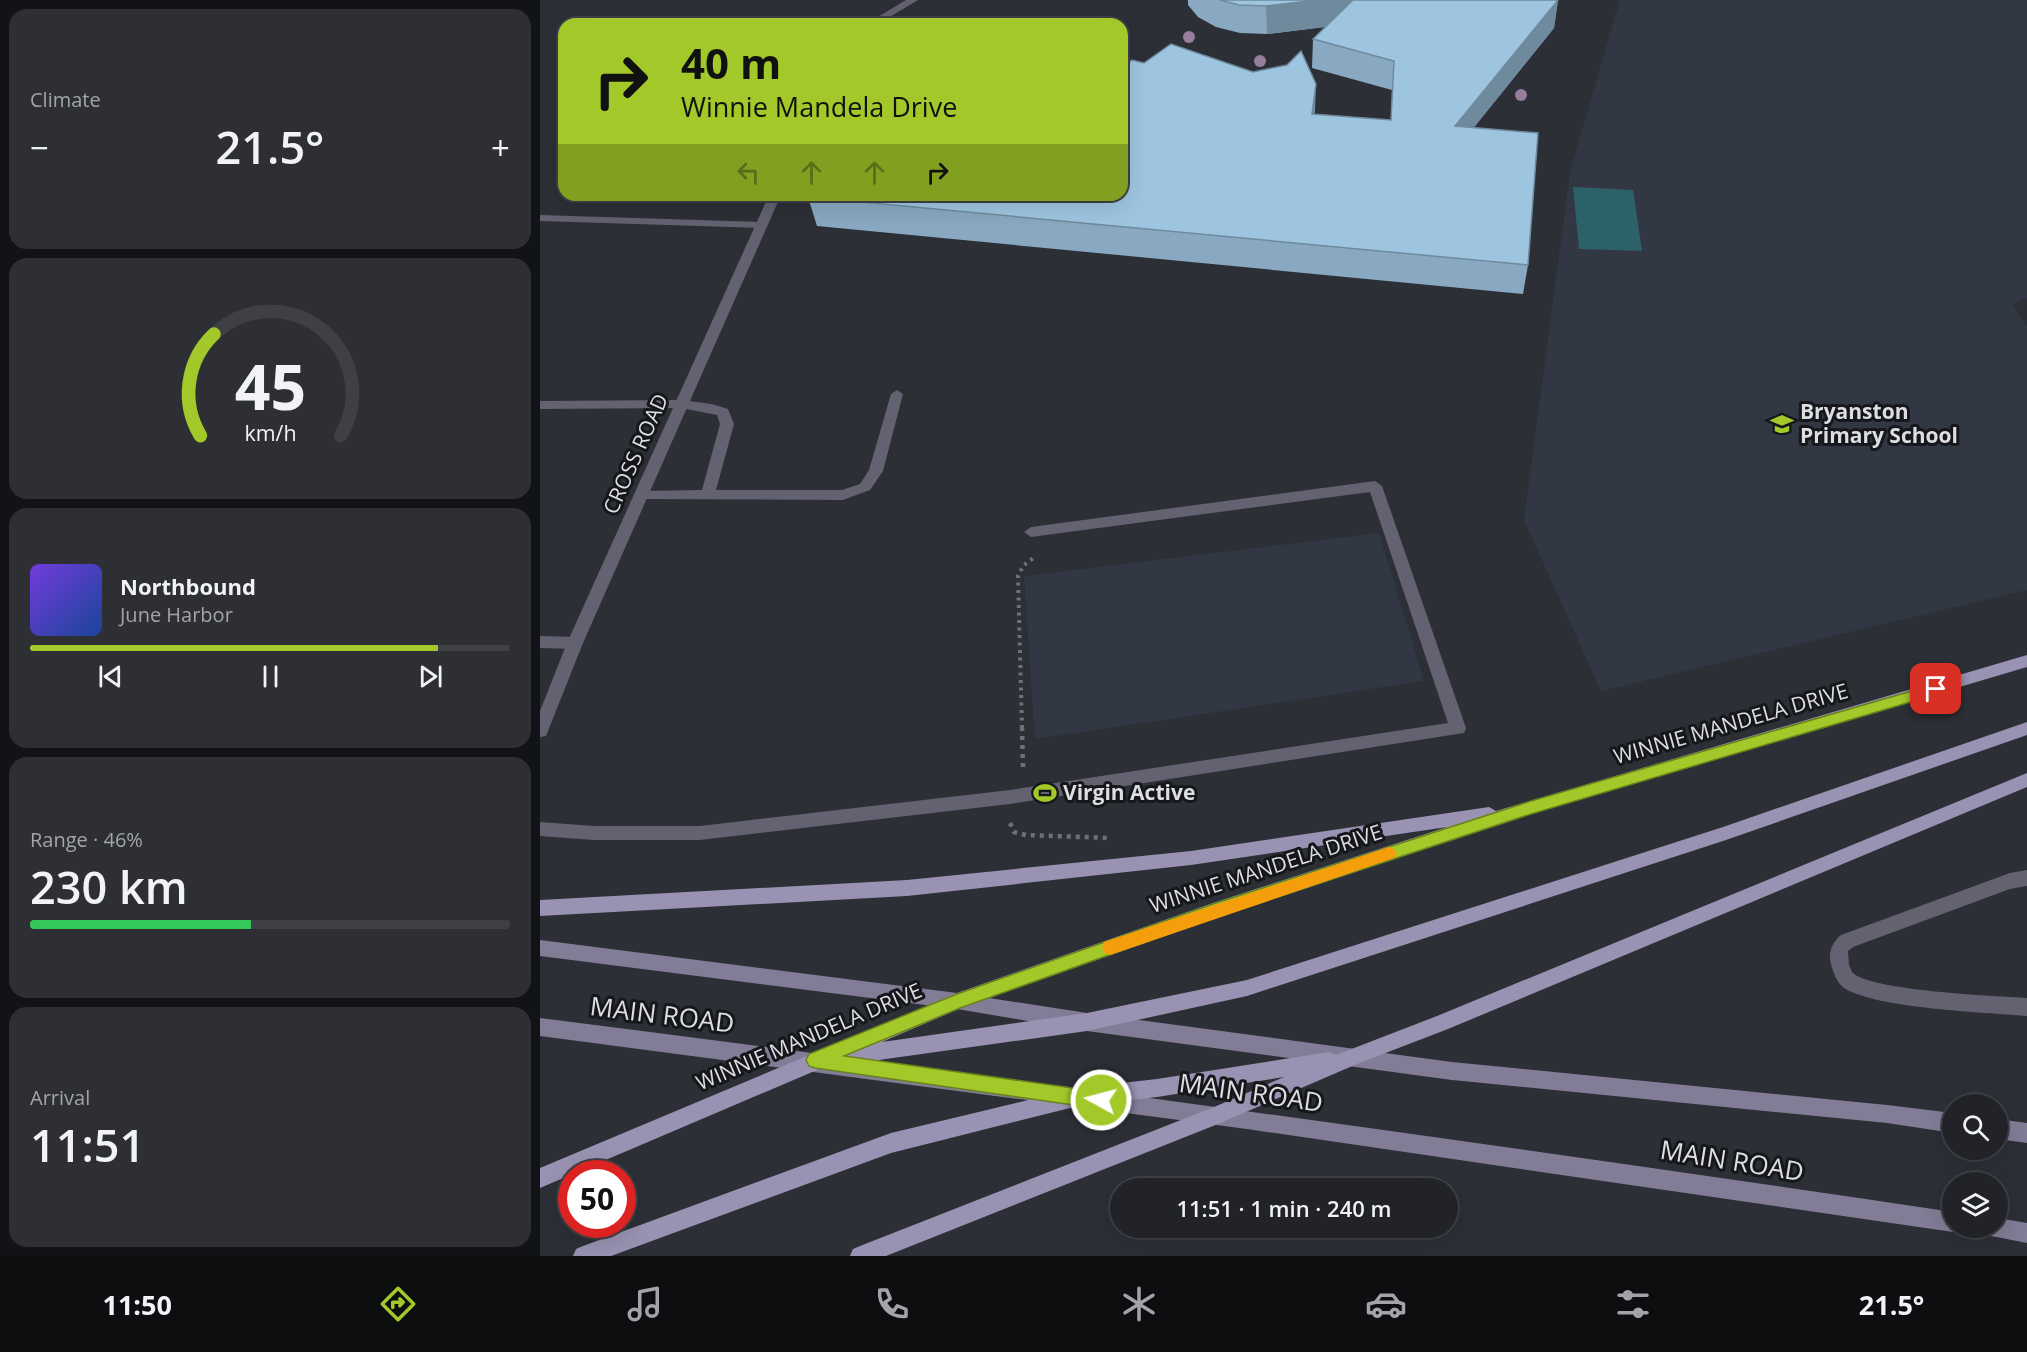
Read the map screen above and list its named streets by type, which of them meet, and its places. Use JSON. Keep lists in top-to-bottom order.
{
  "streets": {
    "main road": ["WINNIE MANDELA DRIVE", "MAIN ROAD"],
    "street": ["CROSS ROAD"]
  },
  "crossings": [
    ["WINNIE MANDELA DRIVE", "MAIN ROAD"]
  ],
  "places": {
    "school or university": ["Bryanston Primary School"],
    "sports": ["Virgin Active"]
  },
  "page": {
    "tile": [
      "Climate",
      ["Range · 46%", "230 km"],
      ["Arrival", "11:51"]
    ],
    "turn": ["40 m", "Winnie Mandela Drive"],
    "heat": ["−", "21.5°", "+"],
    "song": ["Northbound", "June Harbor"],
    "limit": "50",
    "trip": "11:51 · 1 min · 240 m",
    "tabs": ["11:50", "21.5°"],
    "gauge": ["45", "km/h"]
  }
}
